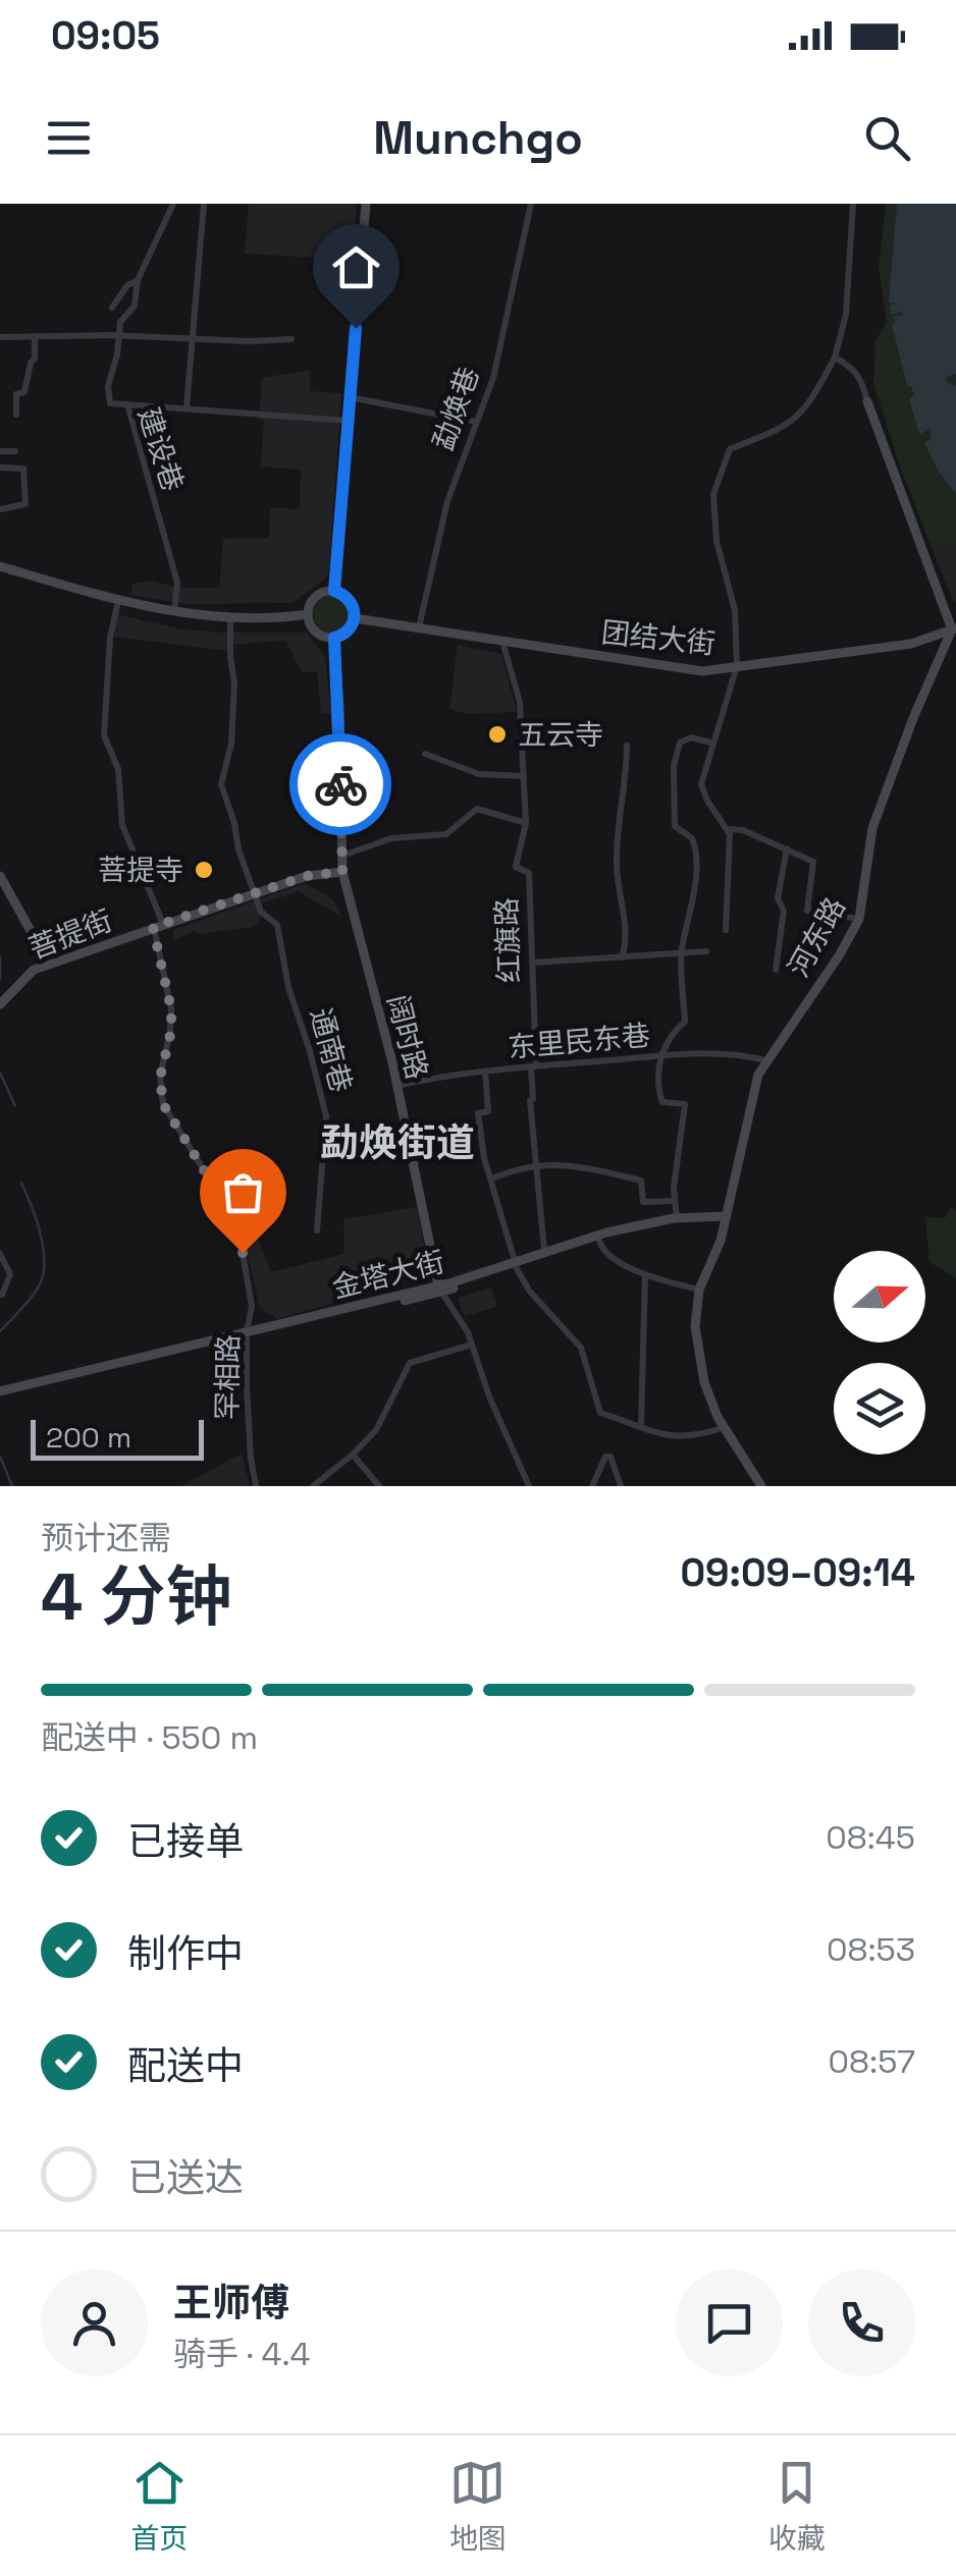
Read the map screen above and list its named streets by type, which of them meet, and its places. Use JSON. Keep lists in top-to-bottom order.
{
  "streets": {
    "main road": [
      "团结大街",
      "菩提街",
      "河东路",
      "阔时路",
      "金塔大街"
    ],
    "street": [
      "勐焕巷",
      "建设巷",
      "红旗路",
      "东里民东巷",
      "通南巷",
      "罕相路"
    ]
  },
  "crossings": [
    ["勐焕巷", "团结大街"],
    ["团结大街", "河东路"],
    ["团结大街", "红旗路"],
    ["团结大街", "阔时路"],
    ["菩提街", "阔时路"],
    ["菩提街", "通南巷"],
    ["菩提街", "罕相路"],
    ["河东路", "东里民东巷"],
    ["河东路", "金塔大街"],
    ["红旗路", "东里民东巷"],
    ["红旗路", "金塔大街"],
    ["阔时路", "东里民东巷"],
    ["阔时路", "金塔大街"],
    ["金塔大街", "罕相路"]
  ],
  "districts": ["勐焕街道"],
  "places": ["五云寺", "菩提寺"],
  "scale_bar": "200 m",
  "north": "right",
  "page": {
    "status": "09:05",
    "header": "Munchgo",
    "scale": "200 m",
    "heading": ["4 分钟", "预计还需", "09:09–09:14"],
    "panel": ["王师傅", "骑手 · 4.4"],
    "bar": "配送中 · 550 m",
    "list": [
      ["已接单", "08:45"],
      ["制作中", "08:53"],
      ["配送中", "08:57"],
      "已送达"
    ],
    "tabs": ["首页", "地图", "收藏"]
  }
}
